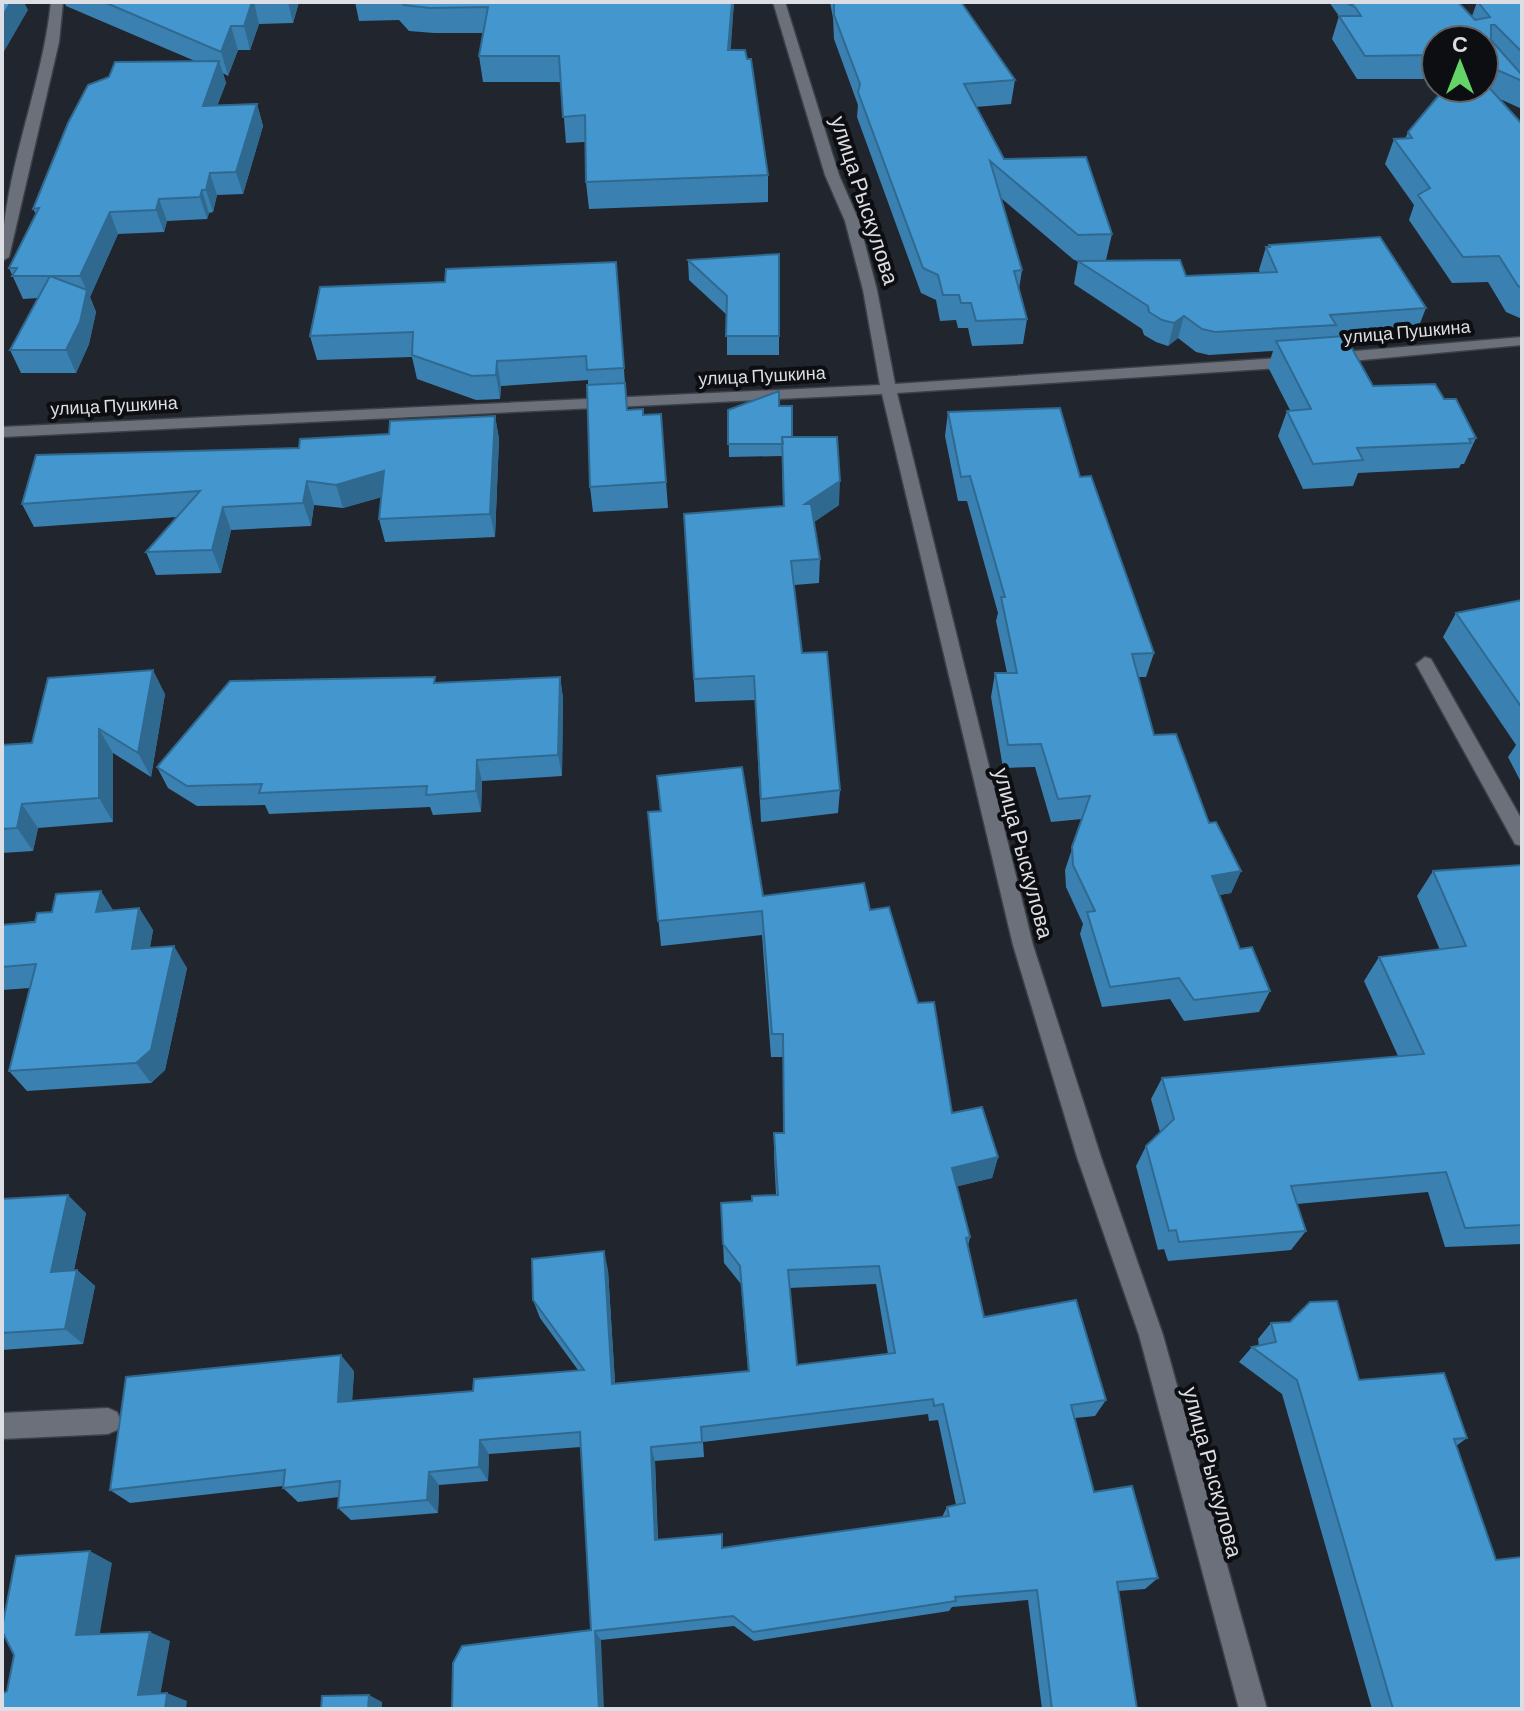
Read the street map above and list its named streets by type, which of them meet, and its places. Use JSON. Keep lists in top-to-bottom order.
{
  "streets": {
    "street": ["улица Рыскулова", "улица Пушкина"]
  },
  "crossings": [
    ["улица Рыскулова", "улица Пушкина"]
  ],
  "north": "top"
}
